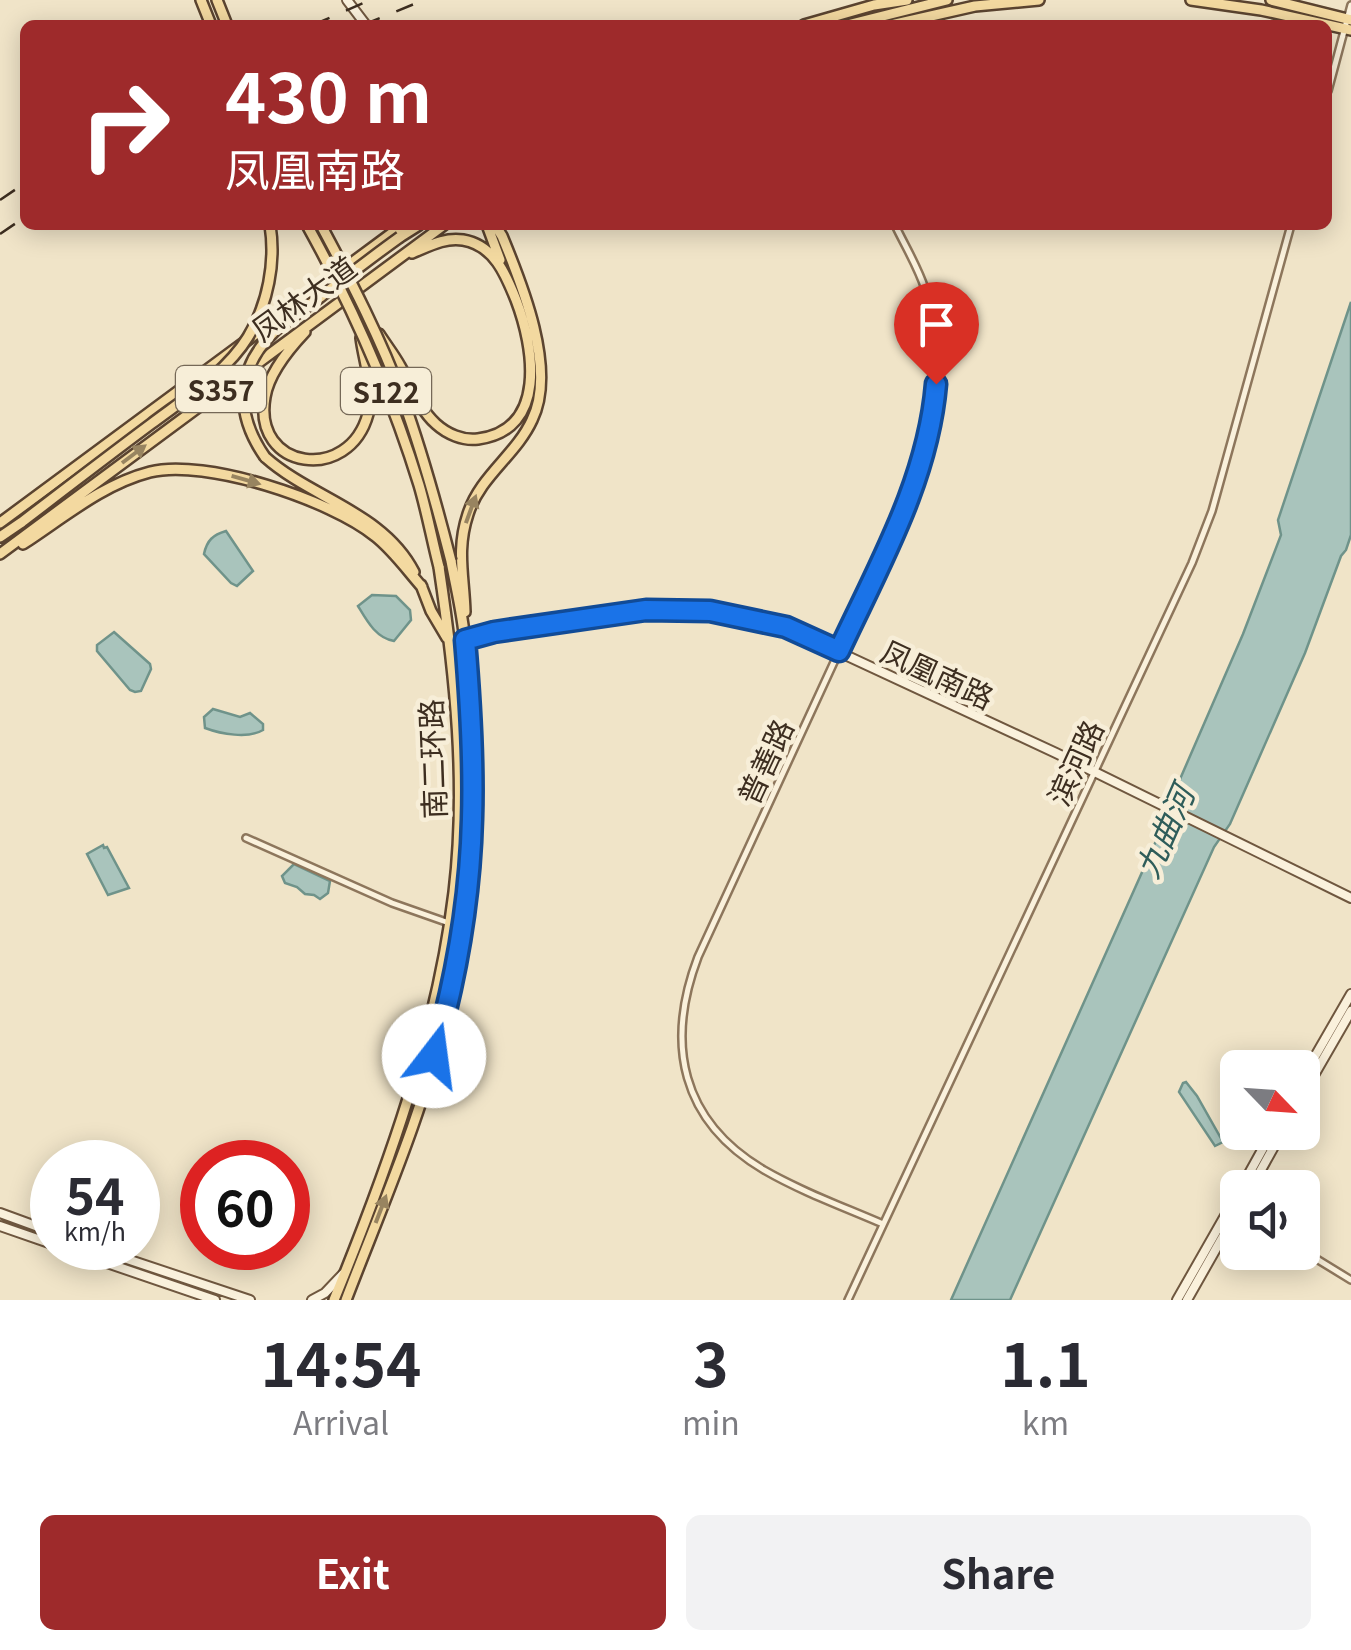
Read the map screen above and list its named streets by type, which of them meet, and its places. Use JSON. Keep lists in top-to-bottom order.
{
  "streets": {
    "main road": [
      "凤林大道",
      "S357",
      "S122",
      "南二环路"
    ],
    "street": ["凤凰南路", "普善路", "滨河路"]
  },
  "crossings": [
    ["凤凰南路", "南二环路"],
    ["凤凰南路", "普善路"],
    ["凤凰南路", "滨河路"],
    ["普善路", "滨河路"]
  ],
  "water": ["九曲河"],
  "north": "bottom right",
  "page": {
    "turn": ["430 m", "凤凰南路"],
    "speed": "54 km/h",
    "limit": "60",
    "eta": [
      "14:54",
      "Arrival",
      "3",
      "min",
      "1.1",
      "km"
    ],
    "buttons": ["Exit", "Share"]
  }
}
